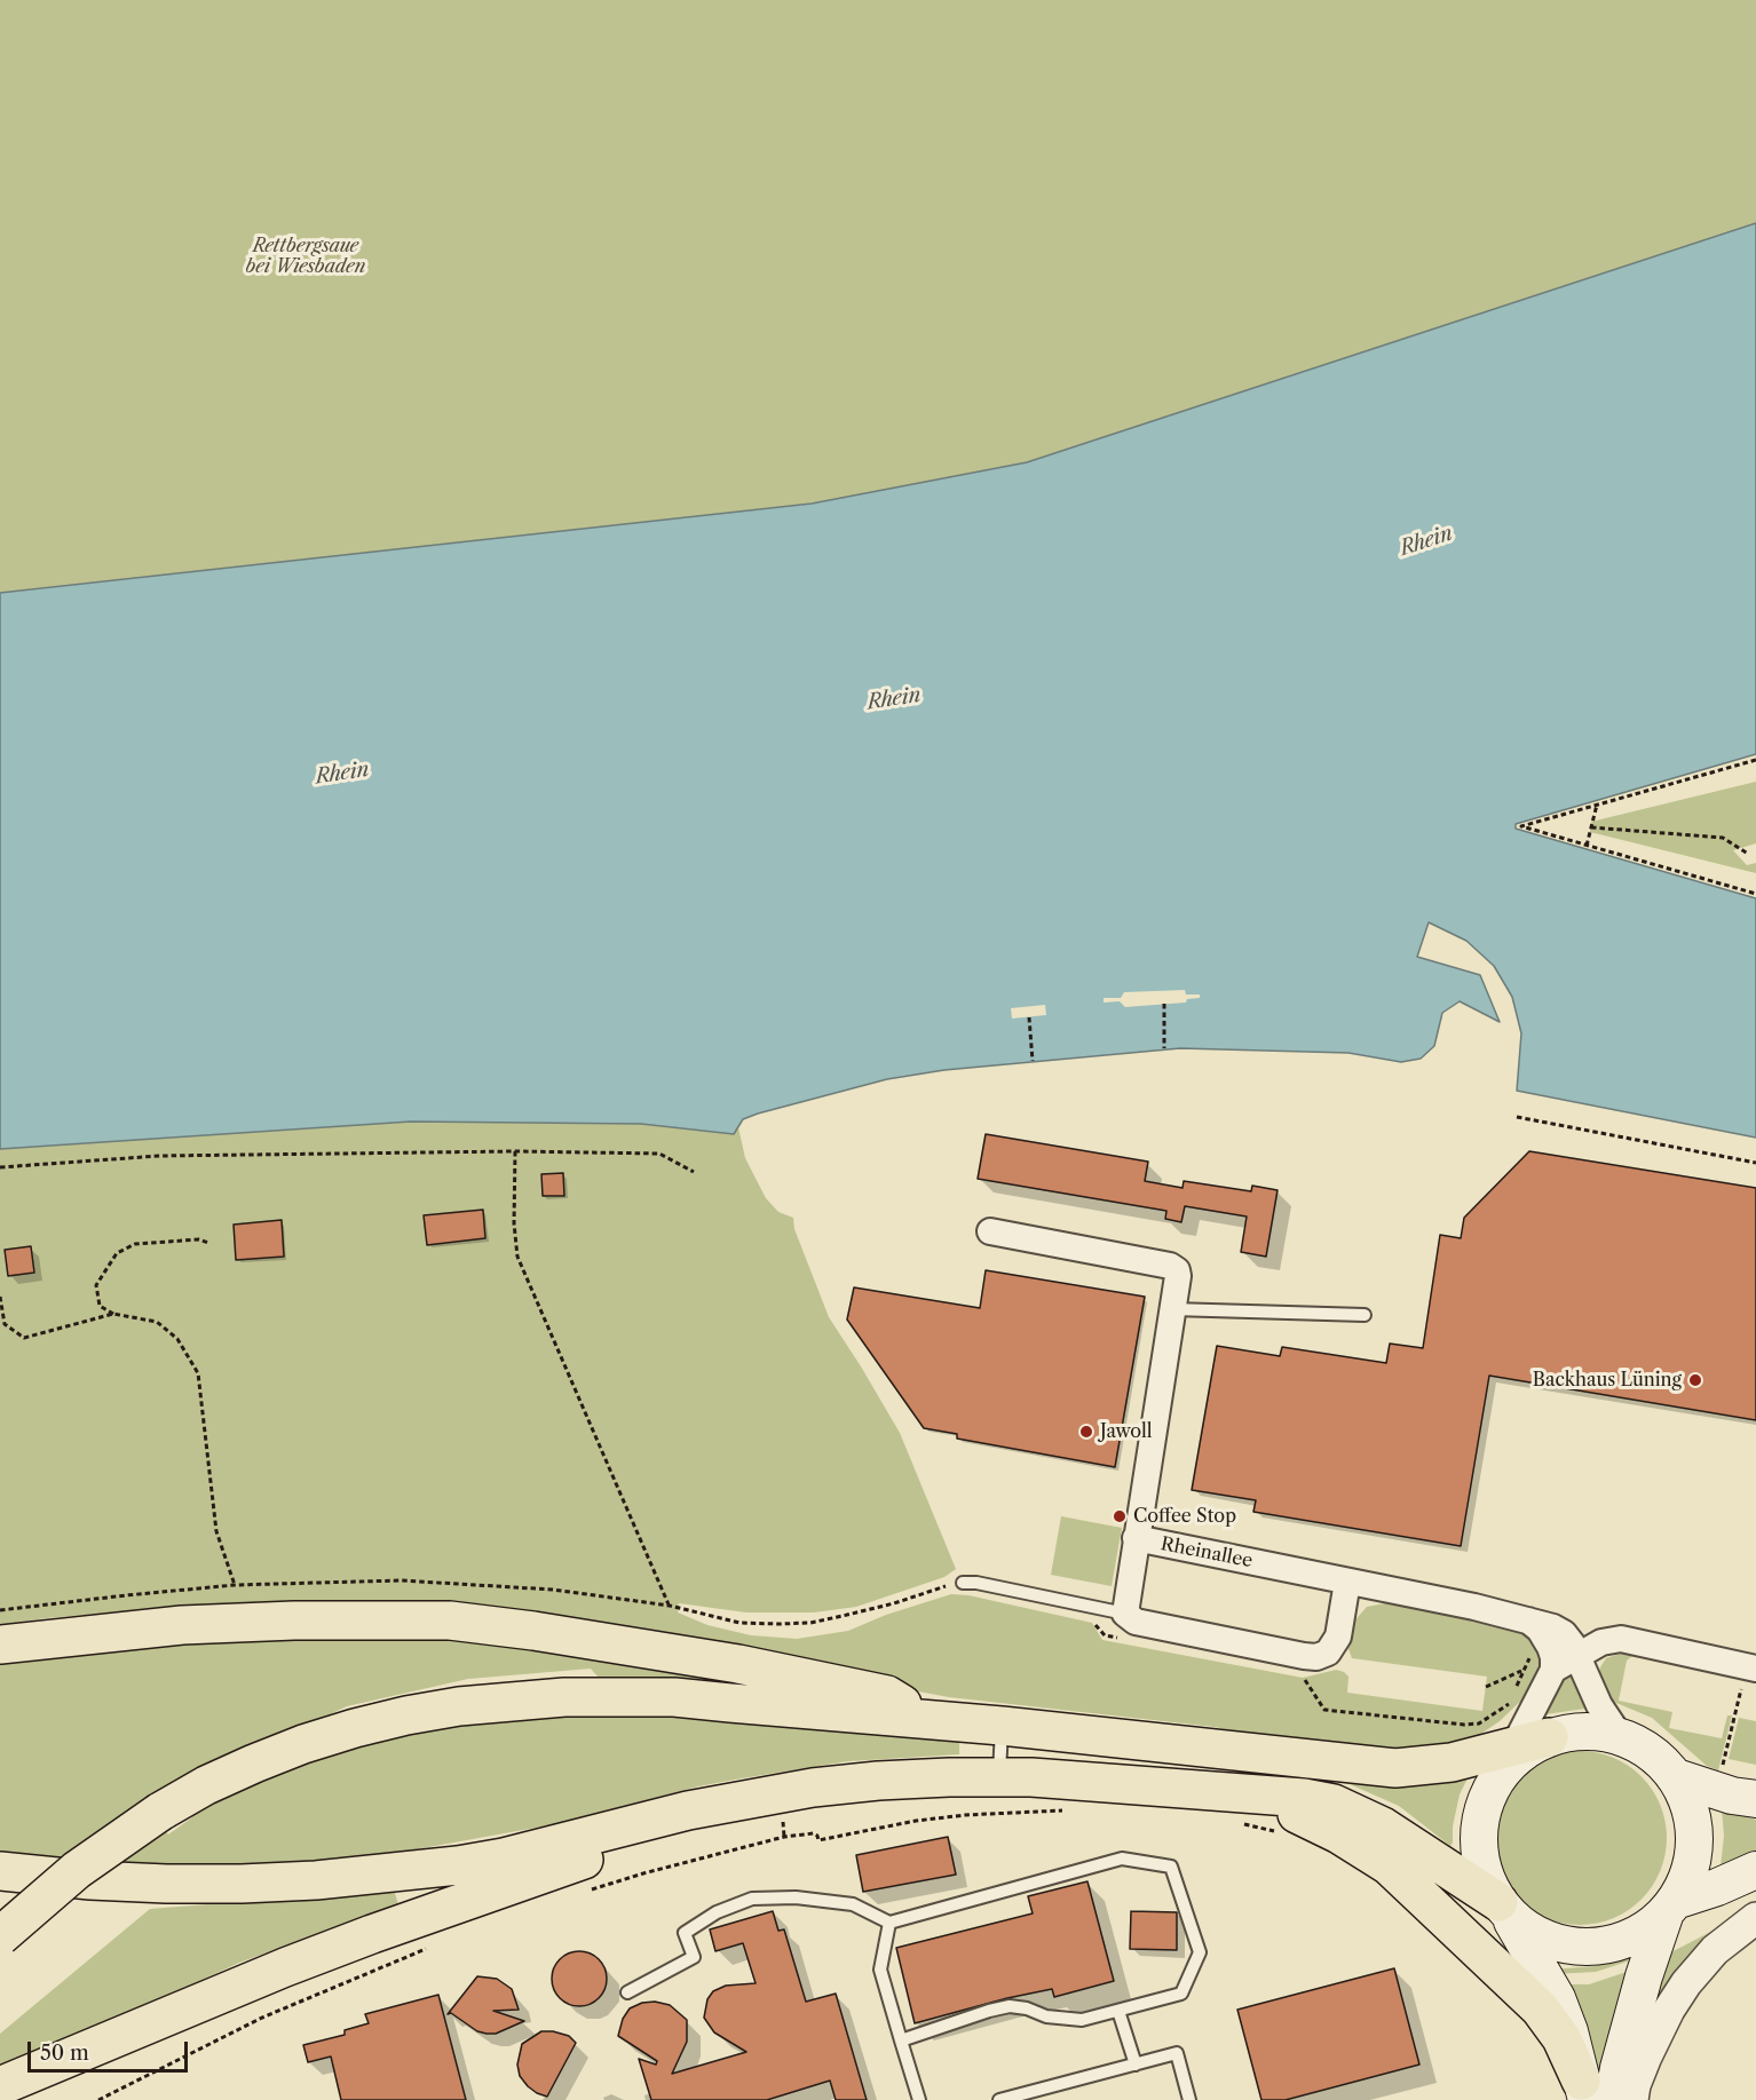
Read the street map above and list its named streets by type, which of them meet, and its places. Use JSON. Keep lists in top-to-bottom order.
{
  "streets": {
    "street": ["Rheinallee"]
  },
  "water": ["Rhein"],
  "parks": ["Rettbergsaue bei Wiesbaden"],
  "places": ["Backhaus Lüning", "Jawoll", "Coffee Stop"],
  "scale_bar": "50 m"
}
